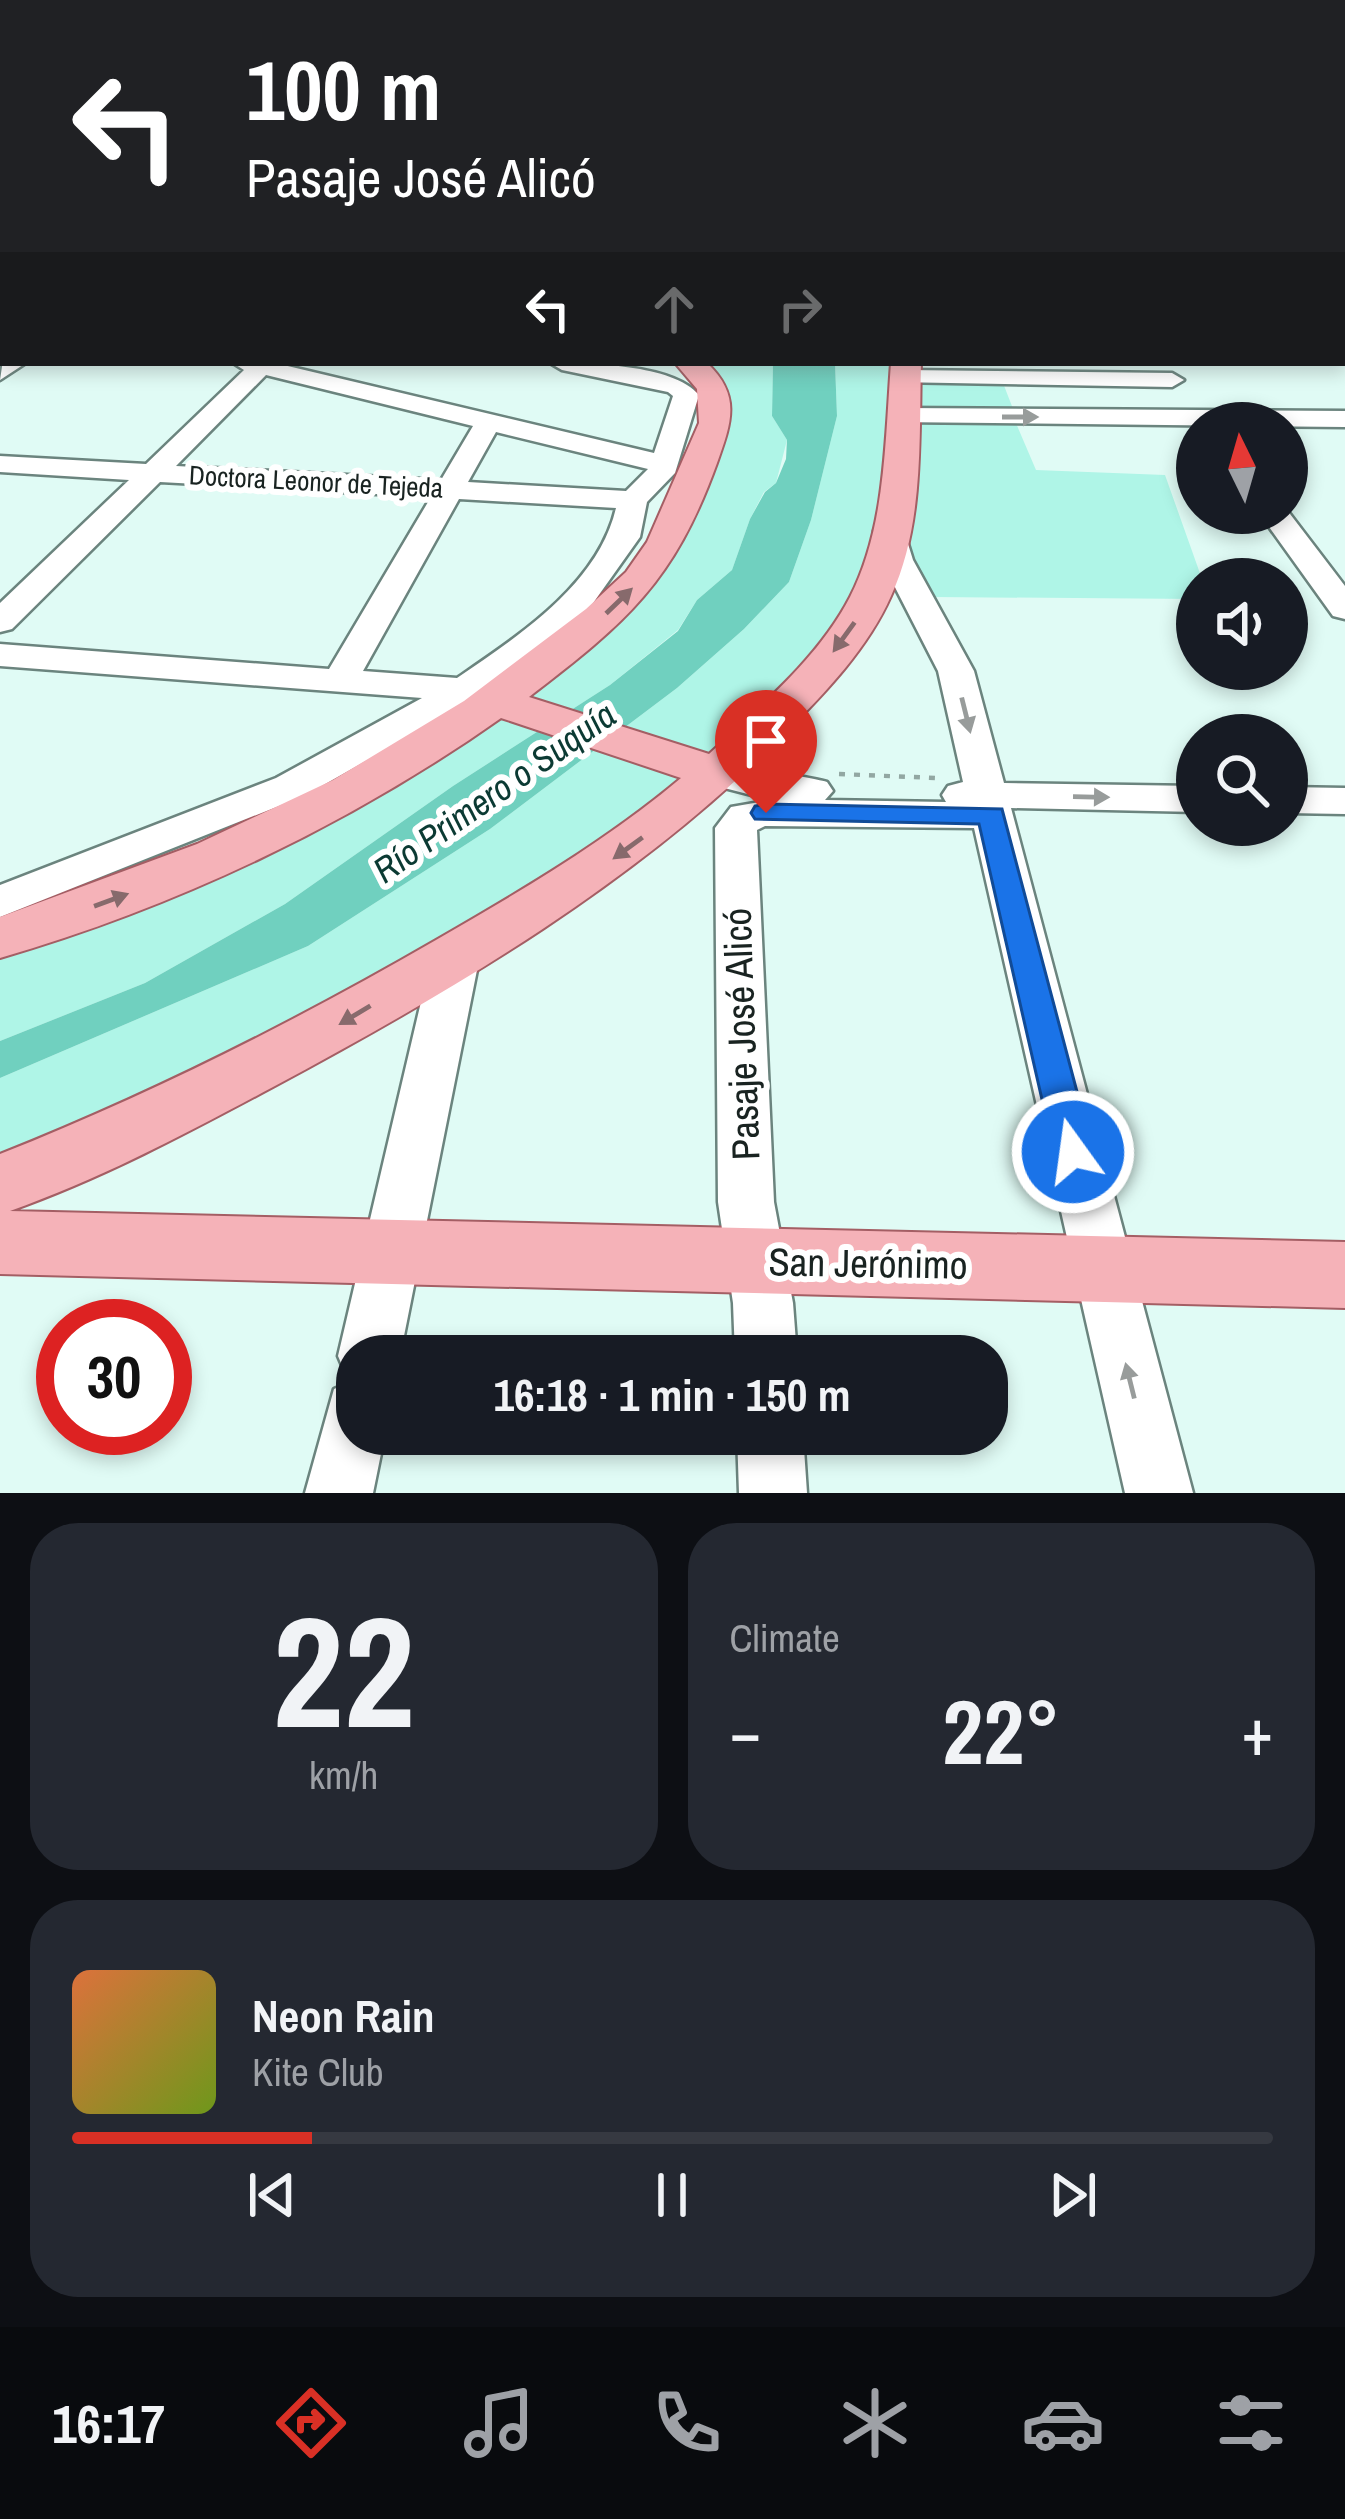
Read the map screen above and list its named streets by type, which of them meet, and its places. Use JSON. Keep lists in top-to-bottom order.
{
  "streets": {
    "main road": ["San Jerónimo"],
    "street": ["Doctora Leonor de Tejeda", "Pasaje José Alicó"]
  },
  "crossings": [
    ["Pasaje José Alicó", "San Jerónimo"]
  ],
  "water": ["Río Primero o Suquía"],
  "north": "top",
  "page": {
    "turn": ["100 m", "Pasaje José Alicó"],
    "limit": "30",
    "trip": "16:18 · 1 min · 150 m",
    "tile": [
      ["22", "km/h"],
      "Climate"
    ],
    "heat": ["−", "22°", "+"],
    "song": ["Neon Rain", "Kite Club"],
    "tabs": "16:17"
  }
}
